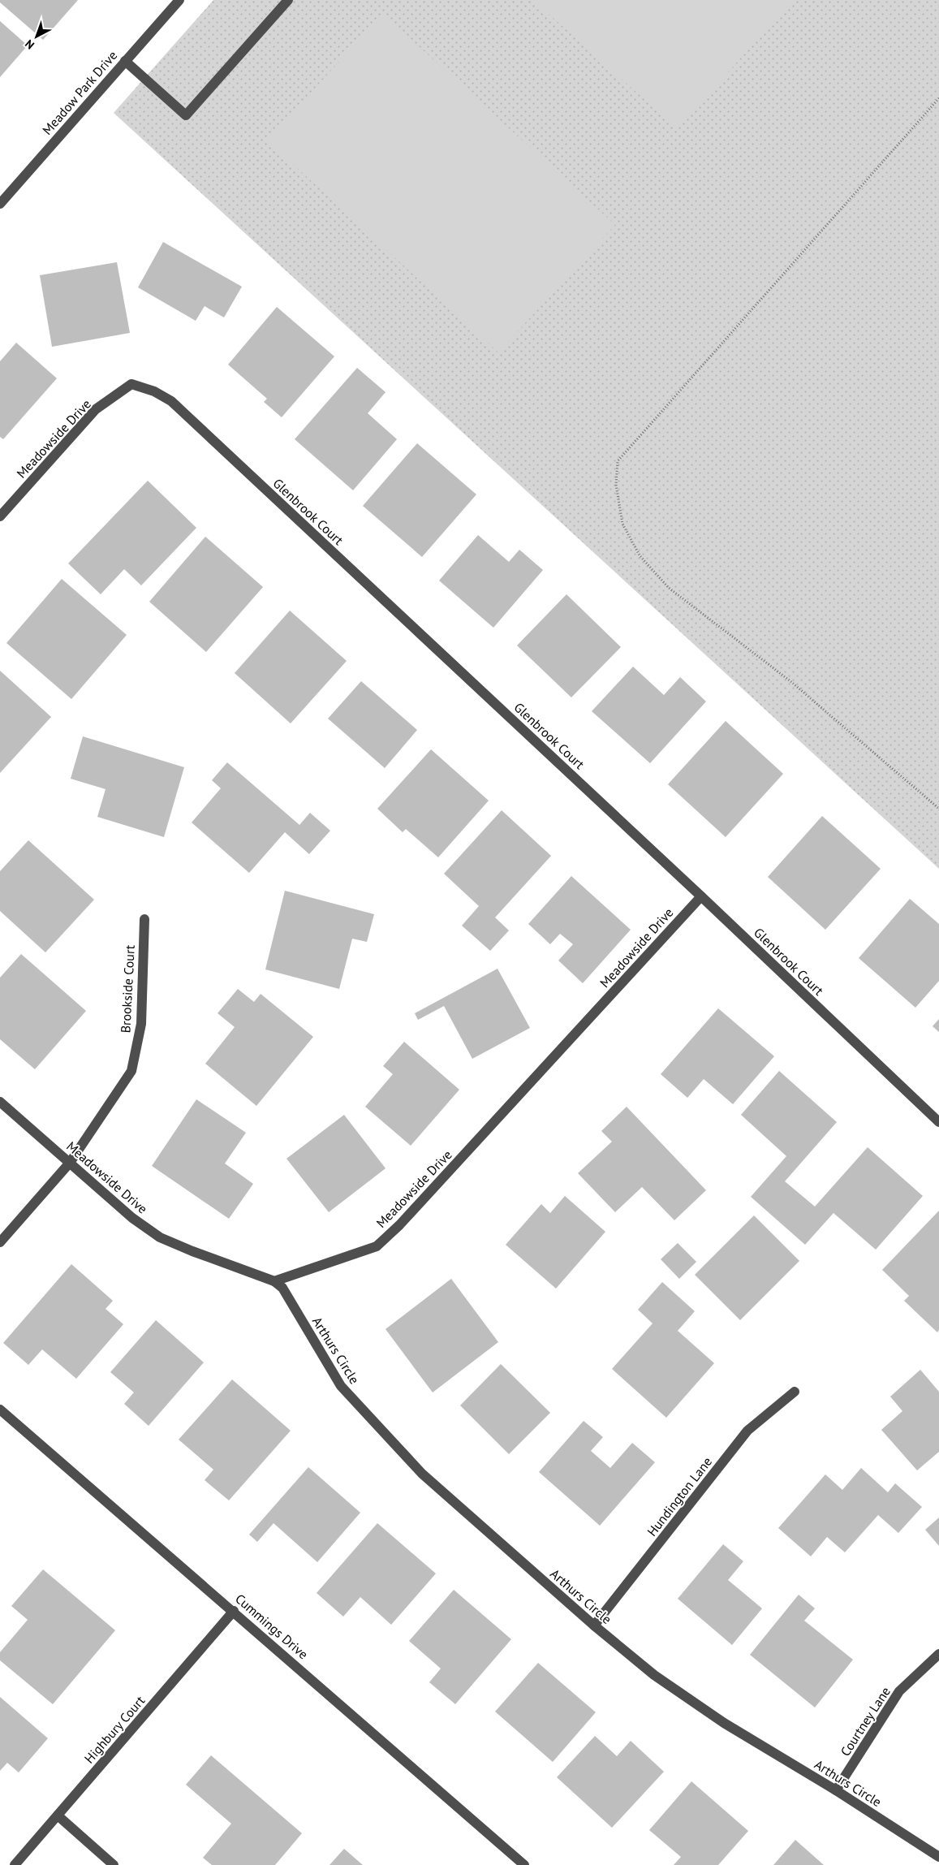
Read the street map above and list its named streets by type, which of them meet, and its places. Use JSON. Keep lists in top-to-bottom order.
{
  "streets": {
    "street": [
      "Meadow Park Drive",
      "Meadowside Drive",
      "Glenbrook Court",
      "Brookside Court",
      "Arthurs Circle",
      "Hundington Lane",
      "Cummings Drive",
      "Courtney Lane",
      "Highbury Court"
    ]
  },
  "crossings": [
    ["Meadowside Drive", "Glenbrook Court"],
    ["Meadowside Drive", "Brookside Court"],
    ["Meadowside Drive", "Arthurs Circle"],
    ["Arthurs Circle", "Hundington Lane"],
    ["Arthurs Circle", "Courtney Lane"],
    ["Cummings Drive", "Highbury Court"]
  ],
  "north": "bottom left"
}
